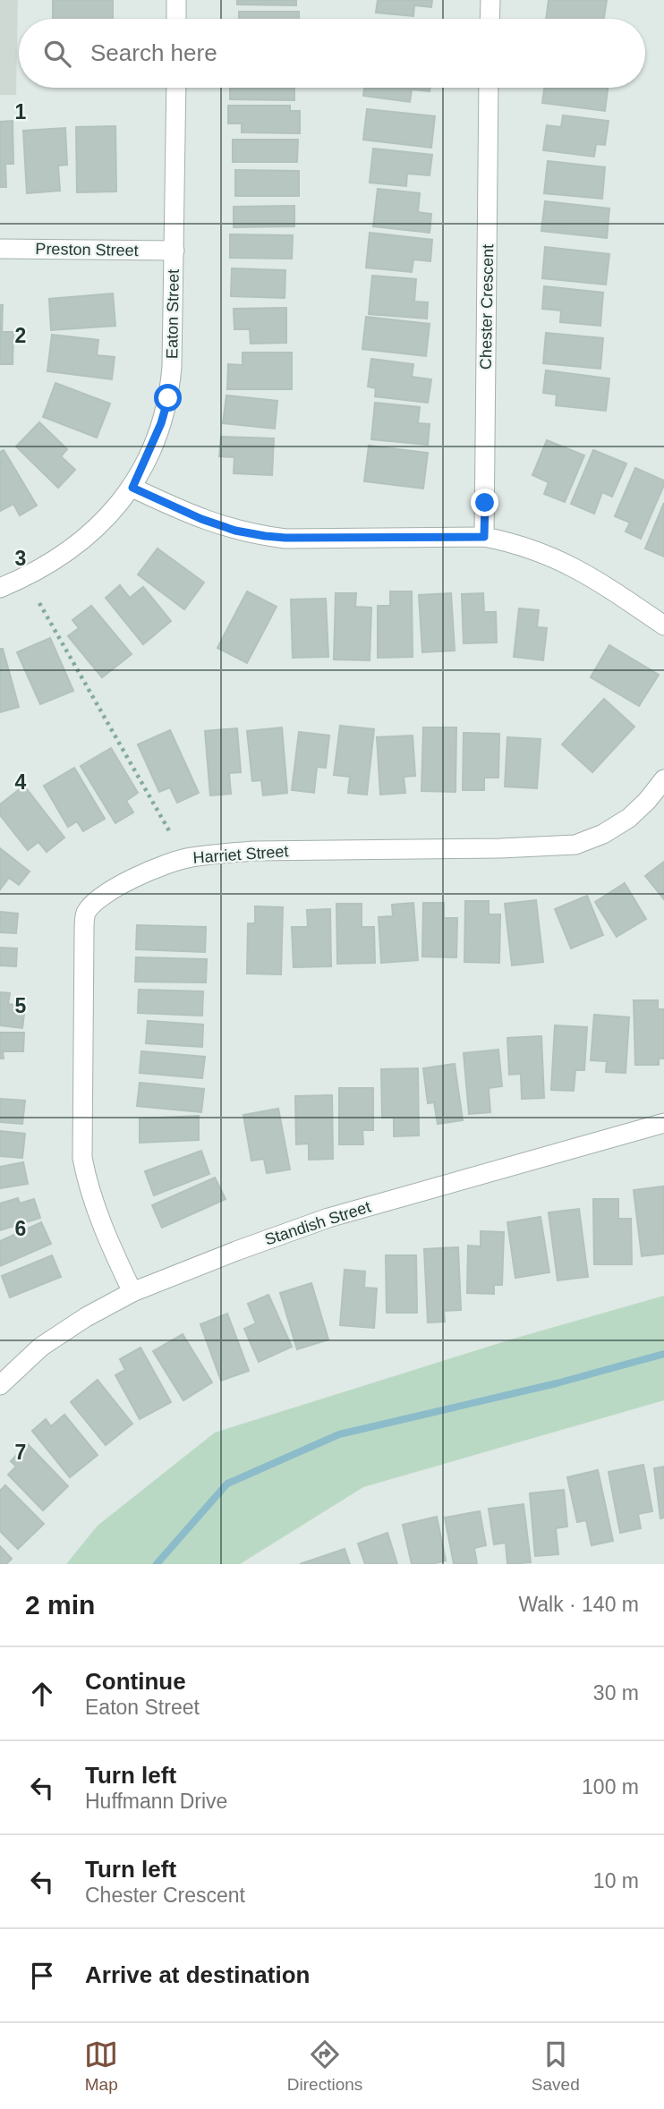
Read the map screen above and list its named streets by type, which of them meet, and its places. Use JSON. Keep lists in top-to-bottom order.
{
  "streets": {
    "street": [
      "Preston Street",
      "Chester Crescent",
      "Eaton Street",
      "Harriet Street",
      "Standish Street"
    ]
  },
  "crossings": [
    ["Preston Street", "Eaton Street"],
    ["Harriet Street", "Standish Street"]
  ],
  "page": {
    "search": "Search here",
    "heading": ["2 min", "Walk · 140 m"],
    "list": [
      ["Continue", "Eaton Street", "30 m"],
      ["Turn left", "Huffmann Drive", "100 m"],
      ["Turn left", "Chester Crescent", "10 m"],
      "Arrive at destination"
    ],
    "nav": ["Map", "Directions", "Saved"]
  },
  "grid": {
    "rows": [
      "1",
      "2",
      "3",
      "4",
      "5",
      "6",
      "7"
    ]
  }
}
